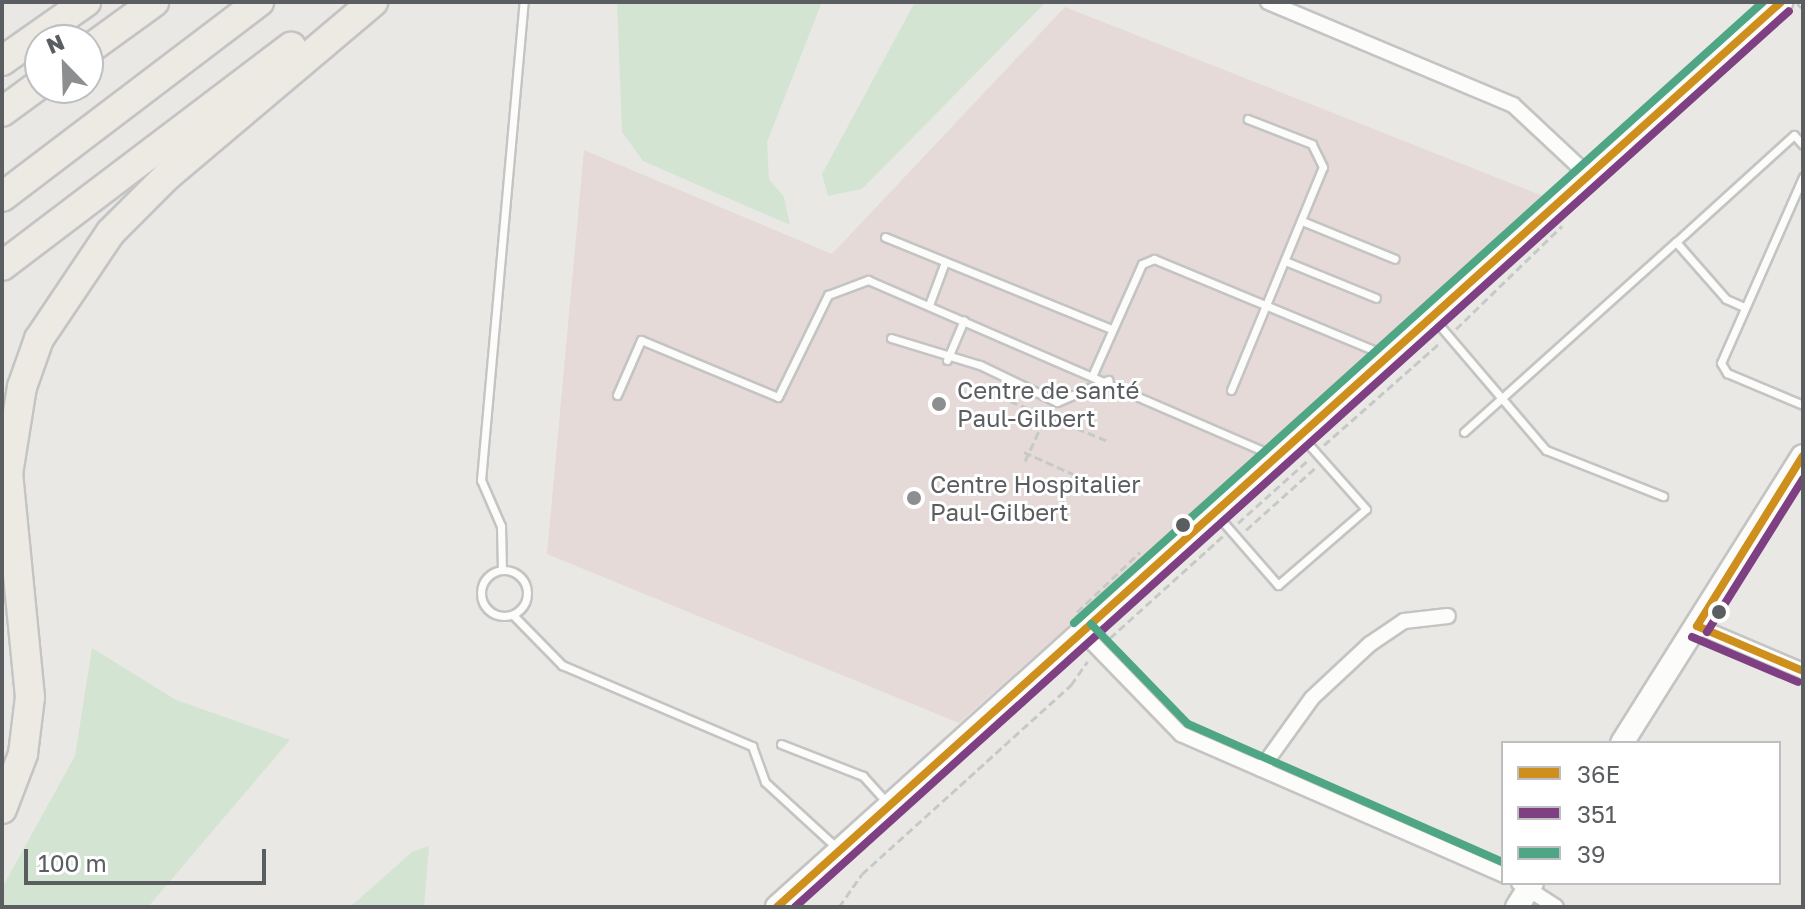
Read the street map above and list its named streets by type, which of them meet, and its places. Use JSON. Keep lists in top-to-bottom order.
{
  "places": ["Centre de santé Paul-Gilbert", "Centre Hospitalier Paul-Gilbert"],
  "lines": ["transit line 36E", "transit line 39", "transit line 351"],
  "legend": ["36E", "351", "39"],
  "scale_bar": "100 m",
  "north": "top left"
}
